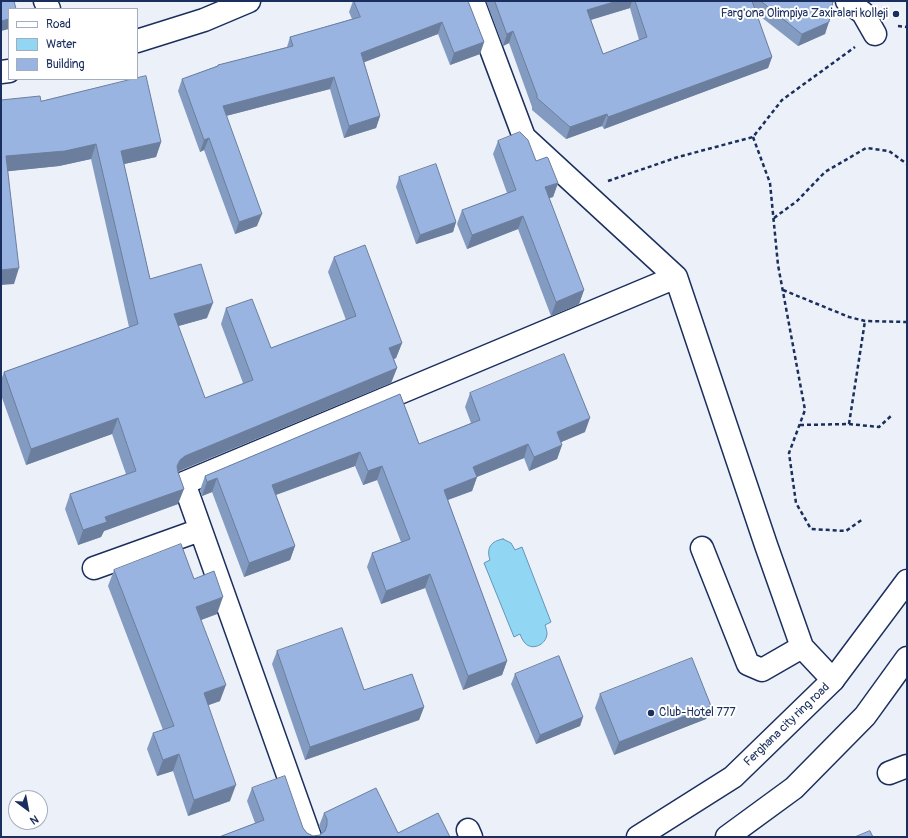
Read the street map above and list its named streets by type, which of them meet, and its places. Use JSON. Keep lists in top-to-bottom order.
{
  "streets": {
    "main road": ["Ferghana city ring road"]
  },
  "places": ["Farg'ona Olimpiya Zaxiralari kolleji", "Club-Hotel 777"],
  "legend": ["Road", "Water", "Building"],
  "north": "bottom right"
}
